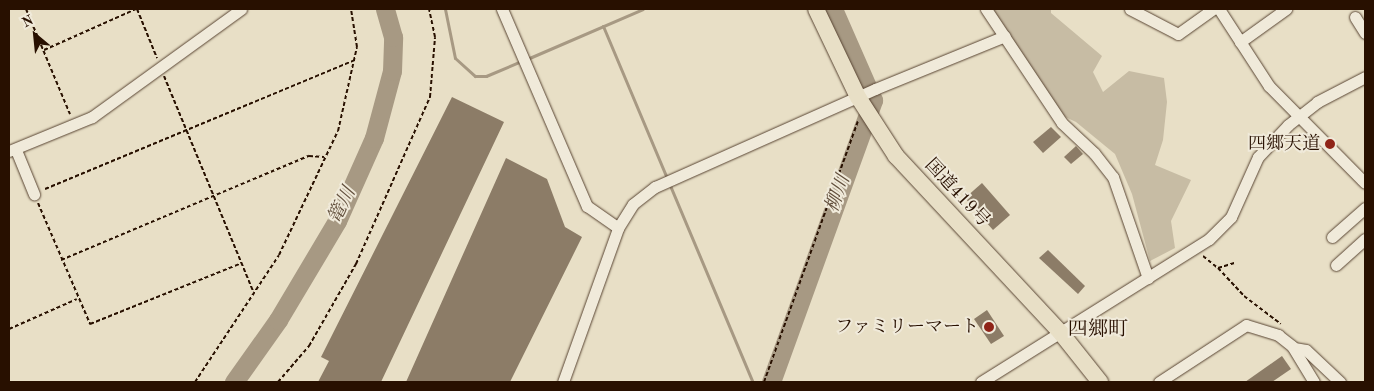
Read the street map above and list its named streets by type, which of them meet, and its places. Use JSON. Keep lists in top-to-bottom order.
{
  "streets": {
    "highway": ["国道419号"]
  },
  "districts": ["四郷町"],
  "water": ["柳川", "篭川"],
  "places": ["四郷天道", "ファミリーマート"],
  "north": "top left"
}
